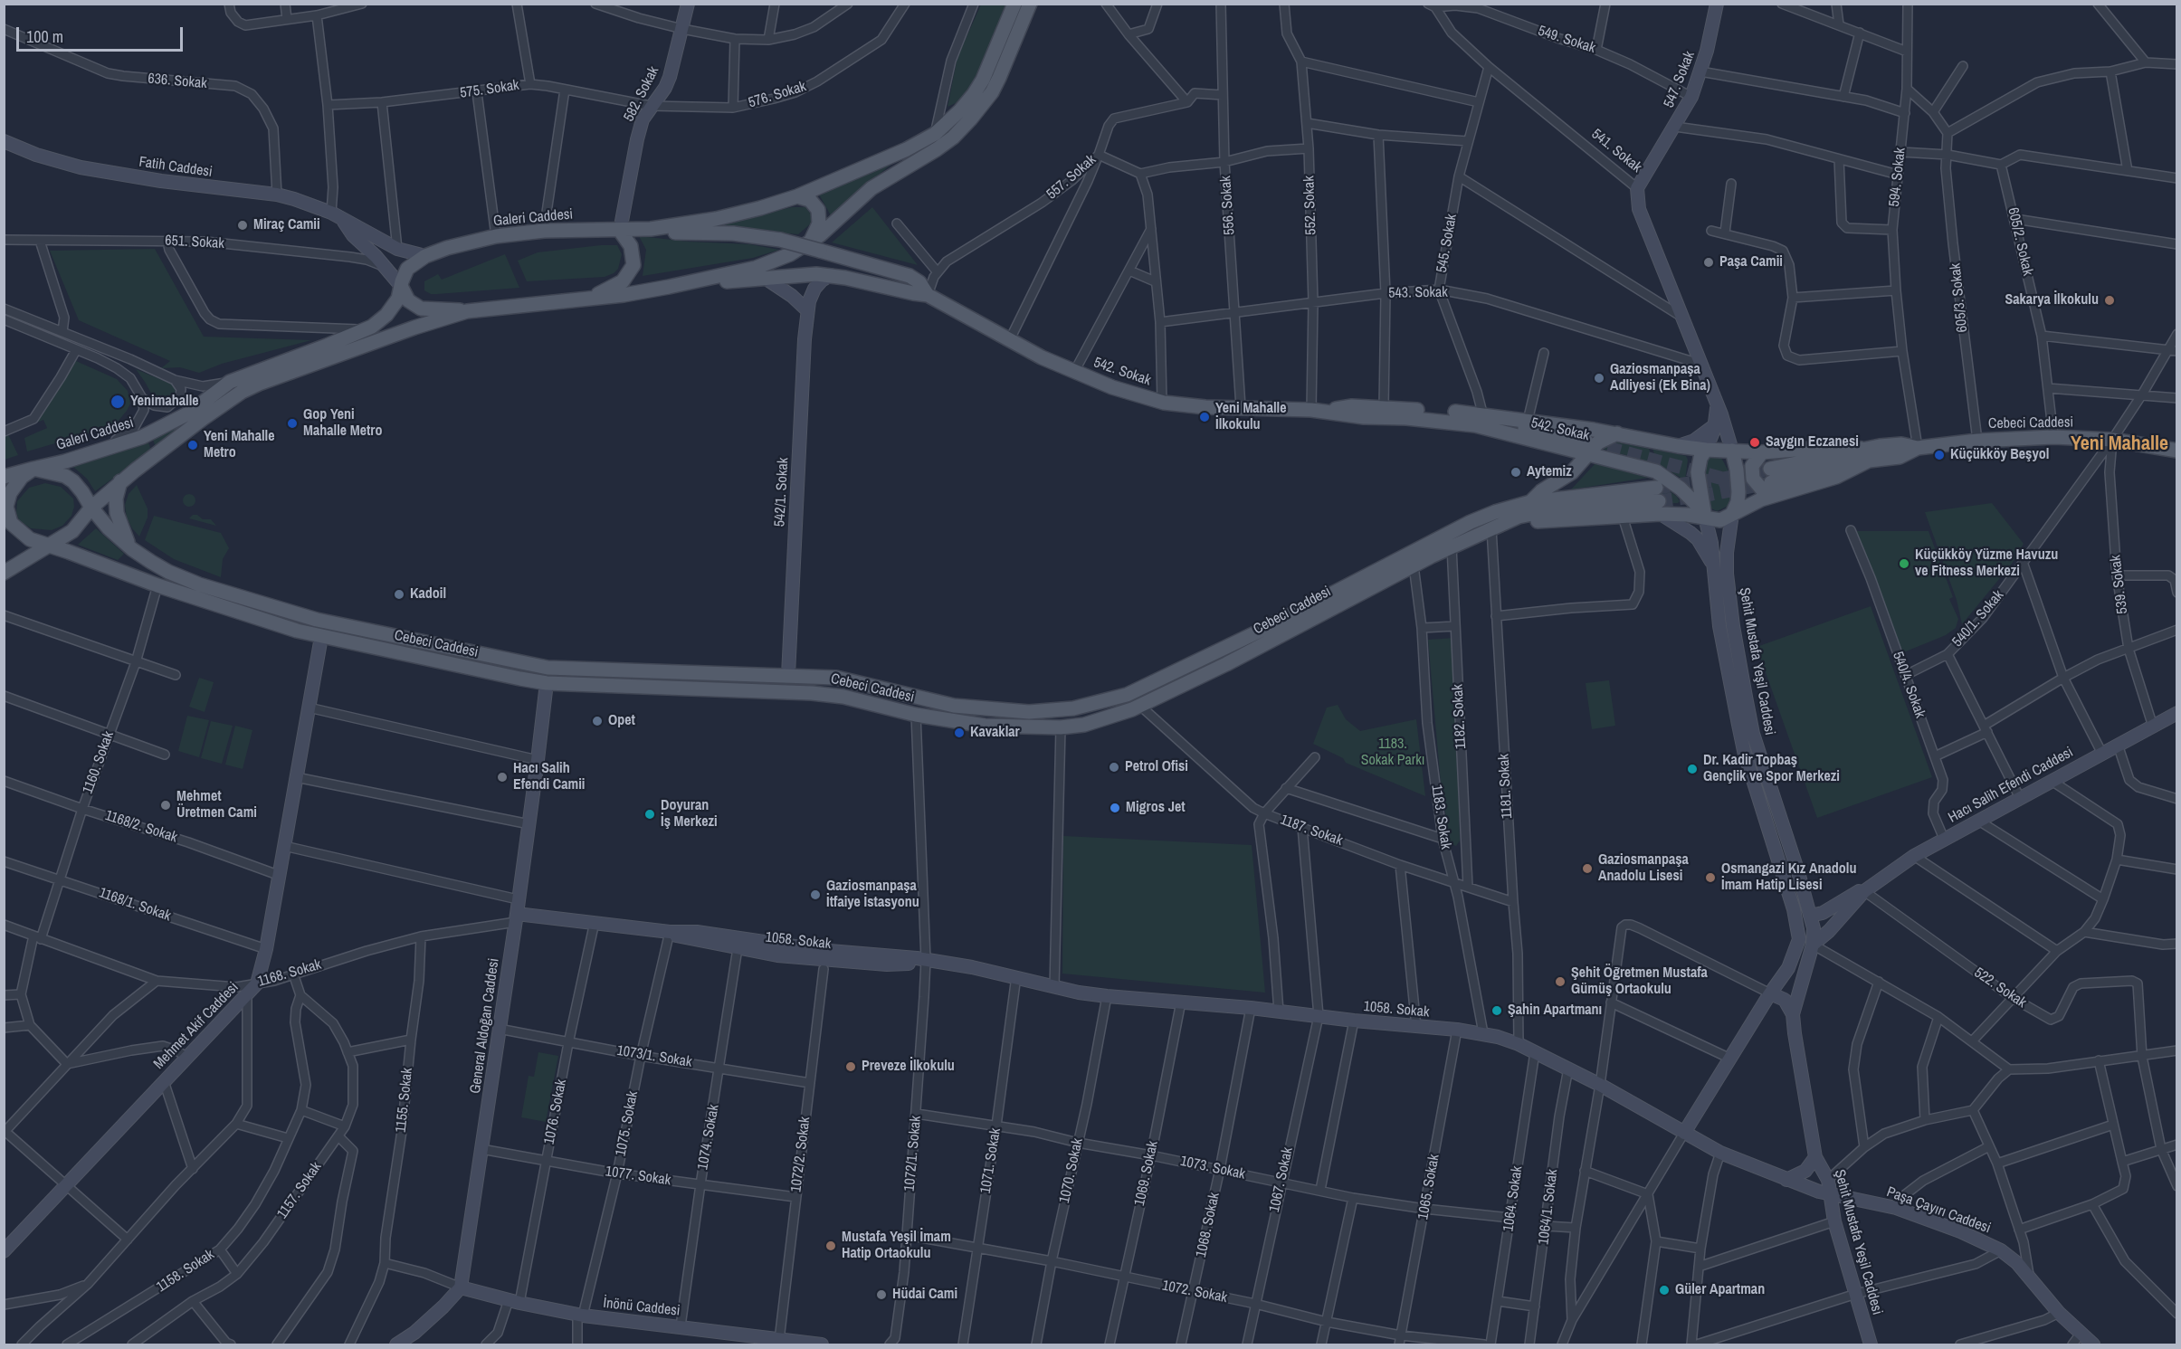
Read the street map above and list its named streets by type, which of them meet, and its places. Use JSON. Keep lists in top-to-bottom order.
{
  "streets": {
    "main road": [
      "547. Sokak",
      "582. Sokak",
      "541. Sokak",
      "Fatih Caddesi",
      "Galeri Caddesi",
      "542. Sokak",
      "Cebeci Caddesi",
      "542/1. Sokak",
      "Şehit Mustafa Yeşil Caddesi",
      "Hacı Salih Efendi Caddesi",
      "1058. Sokak",
      "Mehmet Akif Caddesi",
      "General Aldoğan Caddesi",
      "Paşa Çayırı Caddesi",
      "İnönü Caddesi"
    ],
    "street": [
      "549. Sokak",
      "636. Sokak",
      "575. Sokak",
      "576. Sokak",
      "557. Sokak",
      "594. Sokak",
      "556. Sokak",
      "552. Sokak",
      "605/2. Sokak",
      "651. Sokak",
      "545. Sokak",
      "543. Sokak",
      "605/3. Sokak",
      "539. Sokak",
      "540/1. Sokak",
      "540/4. Sokak",
      "1182. Sokak",
      "1160. Sokak",
      "1181. Sokak",
      "1183. Sokak",
      "1168/2. Sokak",
      "1187. Sokak",
      "1168/1. Sokak",
      "1168. Sokak",
      "522. Sokak",
      "1073/1. Sokak",
      "1155. Sokak",
      "1076. Sokak",
      "1075. Sokak",
      "1074. Sokak",
      "1072/1. Sokak",
      "1072/2. Sokak",
      "1071. Sokak",
      "1073. Sokak",
      "1070. Sokak",
      "1069. Sokak",
      "1077. Sokak",
      "1067. Sokak",
      "1065. Sokak",
      "1157. Sokak",
      "1064. Sokak",
      "1064/1. Sokak",
      "1068. Sokak",
      "1158. Sokak",
      "1072. Sokak"
    ]
  },
  "crossings": [
    ["549. Sokak", "547. Sokak"],
    ["549. Sokak", "541. Sokak"],
    ["547. Sokak", "541. Sokak"],
    ["636. Sokak", "Fatih Caddesi"],
    ["575. Sokak", "582. Sokak"],
    ["575. Sokak", "576. Sokak"],
    ["582. Sokak", "576. Sokak"],
    ["582. Sokak", "Galeri Caddesi"],
    ["541. Sokak", "545. Sokak"],
    ["541. Sokak", "543. Sokak"],
    ["Fatih Caddesi", "Galeri Caddesi"],
    ["Fatih Caddesi", "651. Sokak"],
    ["557. Sokak", "556. Sokak"],
    ["557. Sokak", "542. Sokak"],
    ["594. Sokak", "Cebeci Caddesi"],
    ["556. Sokak", "543. Sokak"],
    ["556. Sokak", "542. Sokak"],
    ["552. Sokak", "543. Sokak"],
    ["552. Sokak", "542. Sokak"],
    ["Galeri Caddesi", "Cebeci Caddesi"],
    ["605/2. Sokak", "Cebeci Caddesi"],
    ["545. Sokak", "543. Sokak"],
    ["545. Sokak", "542. Sokak"],
    ["605/3. Sokak", "Cebeci Caddesi"],
    ["542. Sokak", "Cebeci Caddesi"],
    ["542. Sokak", "Şehit Mustafa Yeşil Caddesi"],
    ["Cebeci Caddesi", "542/1. Sokak"],
    ["Cebeci Caddesi", "539. Sokak"],
    ["Cebeci Caddesi", "540/1. Sokak"],
    ["Cebeci Caddesi", "Şehit Mustafa Yeşil Caddesi"],
    ["Cebeci Caddesi", "1182. Sokak"],
    ["Cebeci Caddesi", "1160. Sokak"],
    ["Cebeci Caddesi", "1181. Sokak"],
    ["Cebeci Caddesi", "1183. Sokak"],
    ["Cebeci Caddesi", "1187. Sokak"],
    ["Cebeci Caddesi", "Mehmet Akif Caddesi"],
    ["Cebeci Caddesi", "General Aldoğan Caddesi"],
    ["Cebeci Caddesi", "1072/1. Sokak"],
    ["539. Sokak", "540/1. Sokak"],
    ["539. Sokak", "Hacı Salih Efendi Caddesi"],
    ["540/1. Sokak", "540/4. Sokak"],
    ["Şehit Mustafa Yeşil Caddesi", "1058. Sokak"],
    ["Şehit Mustafa Yeşil Caddesi", "Paşa Çayırı Caddesi"],
    ["540/4. Sokak", "Hacı Salih Efendi Caddesi"],
    ["1182. Sokak", "1187. Sokak"],
    ["1160. Sokak", "1168/2. Sokak"],
    ["1160. Sokak", "1168/1. Sokak"],
    ["1160. Sokak", "1168. Sokak"],
    ["Hacı Salih Efendi Caddesi", "522. Sokak"],
    ["1181. Sokak", "1187. Sokak"],
    ["1181. Sokak", "1058. Sokak"],
    ["1183. Sokak", "1187. Sokak"],
    ["1183. Sokak", "1058. Sokak"],
    ["1168/2. Sokak", "Mehmet Akif Caddesi"],
    ["1187. Sokak", "1067. Sokak"],
    ["1168/1. Sokak", "Mehmet Akif Caddesi"],
    ["1058. Sokak", "1168. Sokak"],
    ["1058. Sokak", "General Aldoğan Caddesi"],
    ["1058. Sokak", "1076. Sokak"],
    ["1058. Sokak", "1075. Sokak"],
    ["1058. Sokak", "1074. Sokak"],
    ["1058. Sokak", "1072/1. Sokak"],
    ["1058. Sokak", "1072/2. Sokak"],
    ["1058. Sokak", "1071. Sokak"],
    ["1058. Sokak", "1070. Sokak"],
    ["1058. Sokak", "1069. Sokak"],
    ["1058. Sokak", "1067. Sokak"],
    ["1058. Sokak", "1065. Sokak"],
    ["1058. Sokak", "1064. Sokak"],
    ["1058. Sokak", "1064/1. Sokak"],
    ["1058. Sokak", "Paşa Çayırı Caddesi"],
    ["1058. Sokak", "1068. Sokak"],
    ["1168. Sokak", "Mehmet Akif Caddesi"],
    ["1168. Sokak", "General Aldoğan Caddesi"],
    ["1168. Sokak", "1155. Sokak"],
    ["General Aldoğan Caddesi", "1073/1. Sokak"],
    ["General Aldoğan Caddesi", "1077. Sokak"],
    ["General Aldoğan Caddesi", "İnönü Caddesi"],
    ["1073/1. Sokak", "1076. Sokak"],
    ["1073/1. Sokak", "1075. Sokak"],
    ["1073/1. Sokak", "1074. Sokak"],
    ["1073/1. Sokak", "1072/2. Sokak"],
    ["1076. Sokak", "1077. Sokak"],
    ["1076. Sokak", "İnönü Caddesi"],
    ["1075. Sokak", "1077. Sokak"],
    ["1075. Sokak", "İnönü Caddesi"],
    ["1074. Sokak", "1077. Sokak"],
    ["1074. Sokak", "İnönü Caddesi"],
    ["1072/1. Sokak", "1073. Sokak"],
    ["1072/1. Sokak", "1072. Sokak"],
    ["1072/2. Sokak", "1077. Sokak"],
    ["1072/2. Sokak", "İnönü Caddesi"],
    ["1071. Sokak", "1073. Sokak"],
    ["1071. Sokak", "1072. Sokak"],
    ["1073. Sokak", "1070. Sokak"],
    ["1073. Sokak", "1069. Sokak"],
    ["1073. Sokak", "1067. Sokak"],
    ["1073. Sokak", "1065. Sokak"],
    ["1073. Sokak", "1064. Sokak"],
    ["1073. Sokak", "1068. Sokak"],
    ["1070. Sokak", "1072. Sokak"],
    ["1069. Sokak", "1072. Sokak"],
    ["1067. Sokak", "1072. Sokak"],
    ["1065. Sokak", "1072. Sokak"],
    ["1157. Sokak", "1158. Sokak"],
    ["1068. Sokak", "1072. Sokak"]
  ],
  "districts": ["Yeni Mahalle"],
  "parks": ["1183. Sokak Parkı"],
  "places": [
    "Miraç Camii",
    "Paşa Camii",
    "Sakarya İlkokulu",
    "Gaziosmanpaşa Adliyesi (Ek Bina)",
    "Yenimahalle",
    "Yeni Mahalle İlkokulu",
    "Gop Yeni Mahalle Metro",
    "Saygın Eczanesi",
    "Yeni Mahalle Metro",
    "Küçükköy Beşyol",
    "Aytemiz",
    "Küçükköy Yüzme Havuzu ve Fitness Merkezi",
    "Kadoil",
    "Opet",
    "Kavaklar",
    "Petrol Ofisi",
    "Dr. Kadir Topbaş Gençlik ve Spor Merkezi",
    "Hacı Salih Efendi Camii",
    "Mehmet Üretmen Cami",
    "Migros Jet",
    "Doyuran İş Merkezi",
    "Gaziosmanpaşa Anadolu Lisesi",
    "Osmangazi Kız Anadolu İmam Hatip Lisesi",
    "Gaziosmanpaşa İtfaiye İstasyonu",
    "Şehit Öğretmen Mustafa Gümüş Ortaokulu",
    "Şahin Apartmanı",
    "Preveze İlkokulu",
    "Mustafa Yeşil İmam Hatip Ortaokulu",
    "Güler Apartman",
    "Hüdai Cami"
  ],
  "scale_bar": "100 m"
}
